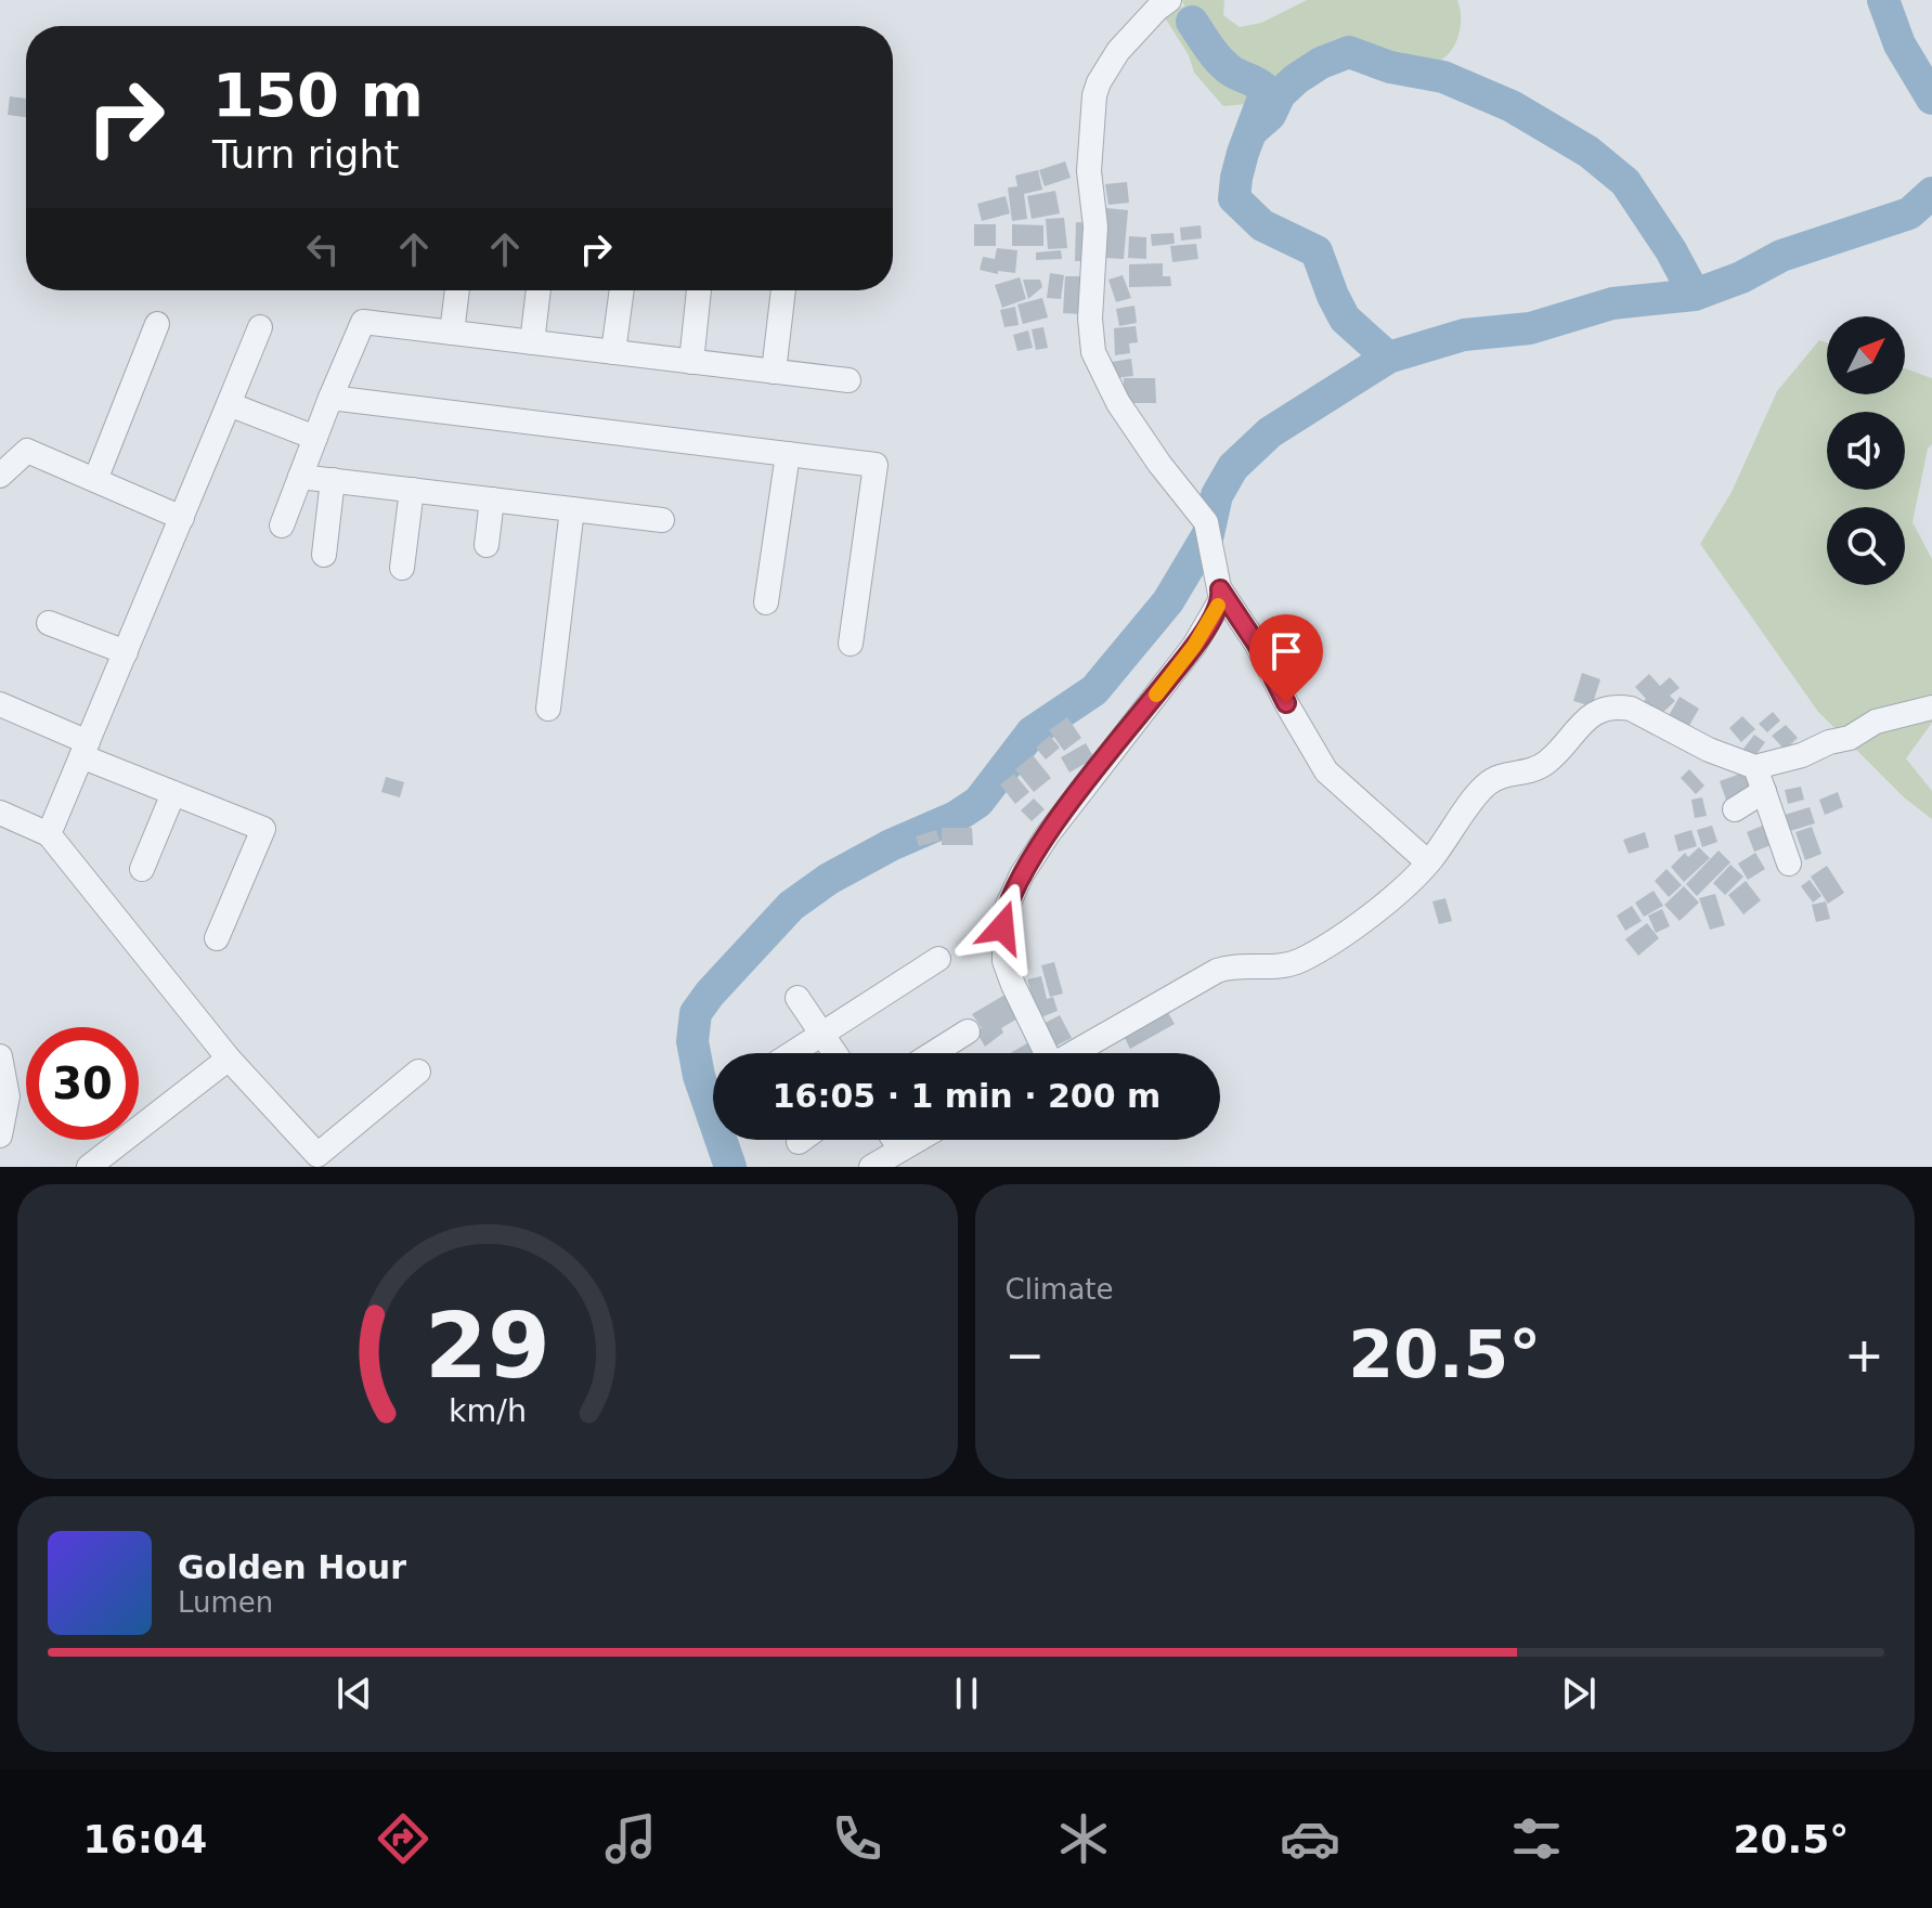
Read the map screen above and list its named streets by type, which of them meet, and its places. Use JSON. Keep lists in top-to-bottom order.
{
  "north": "top right",
  "page": {
    "turn": ["150 m", "Turn right"],
    "limit": "30",
    "trip": "16:05 · 1 min · 200 m",
    "tile": "Climate",
    "heat": ["−", "20.5°", "+"],
    "song": ["Golden Hour", "Lumen"],
    "tabs": ["16:04", "20.5°"],
    "gauge": ["29", "km/h"]
  }
}
